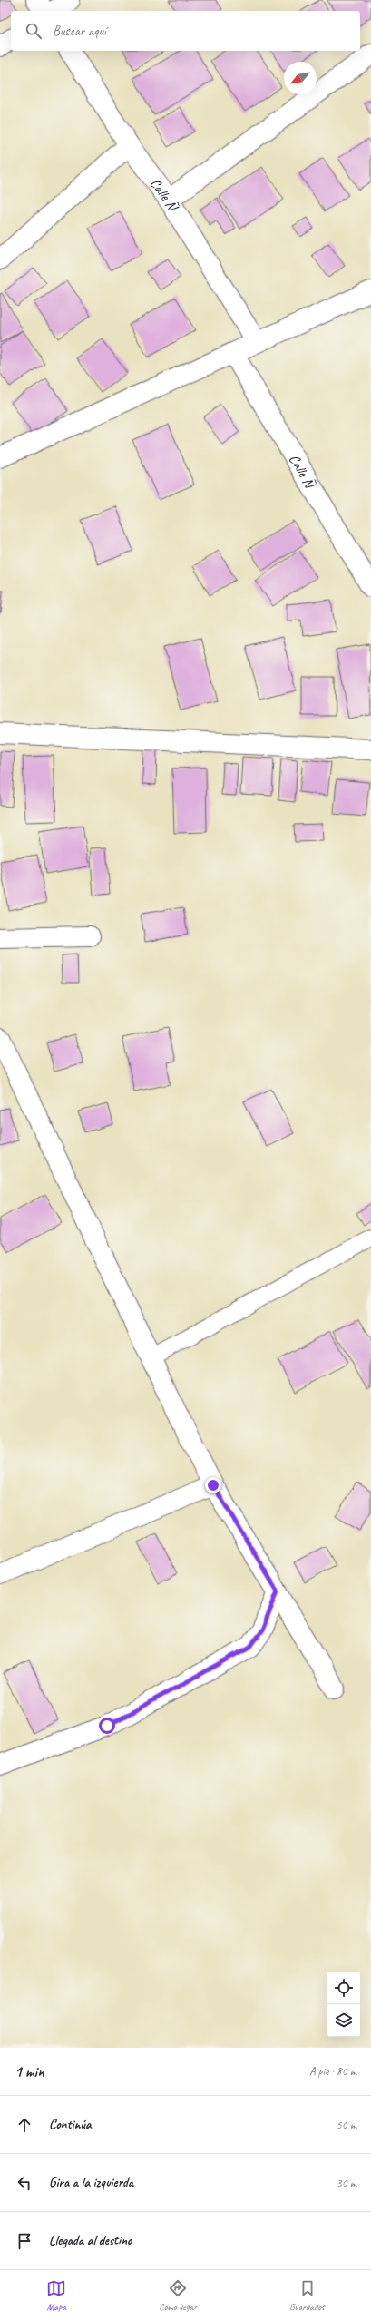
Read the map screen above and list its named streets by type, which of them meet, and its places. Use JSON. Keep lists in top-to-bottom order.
{
  "streets": {
    "street": ["Calle Ñ"]
  },
  "north": "bottom left",
  "page": {
    "search": "Buscar aquí",
    "heading": ["1 min", "A pie · 80 m"],
    "list": [
      ["Continúa", "50 m"],
      ["Gira a la izquierda", "30 m"],
      "Llegada al destino"
    ],
    "nav": ["Mapa", "Cómo llegar", "Guardados"]
  }
}
